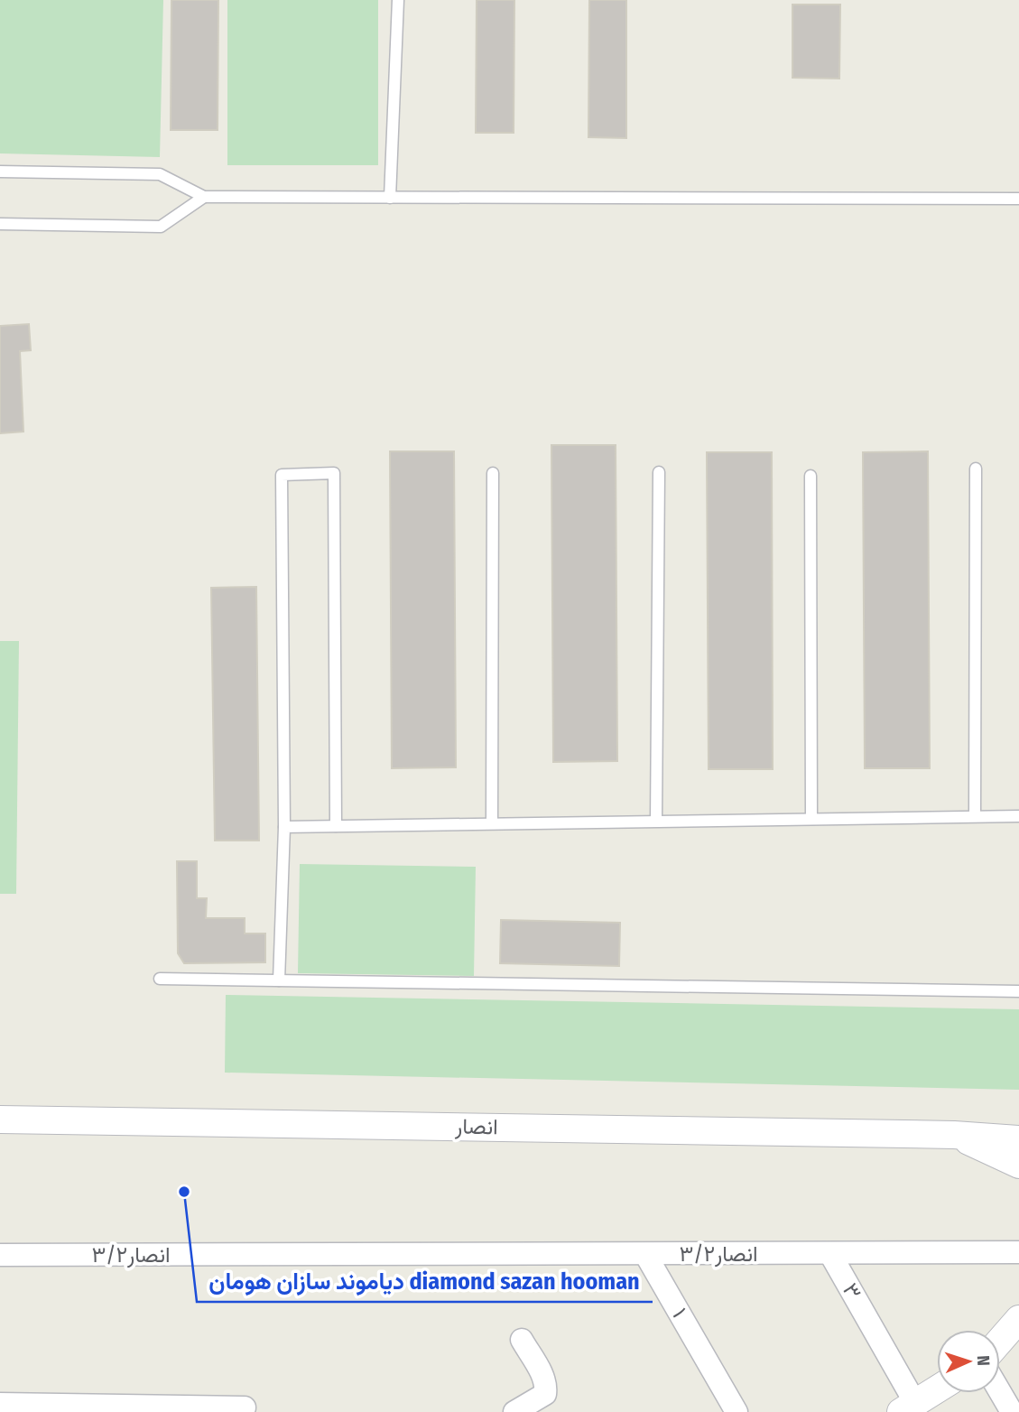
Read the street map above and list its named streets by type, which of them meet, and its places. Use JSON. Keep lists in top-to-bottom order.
{
  "streets": {
    "street": [
      "انصار",
      "انصار۳/۲",
      "۳",
      "۱"
    ]
  },
  "crossings": [
    ["انصار۳/۲", "۳"],
    ["انصار۳/۲", "۱"]
  ],
  "places": ["دیاموند سازان هومان diamond sazan hooman"],
  "north": "right"
}
